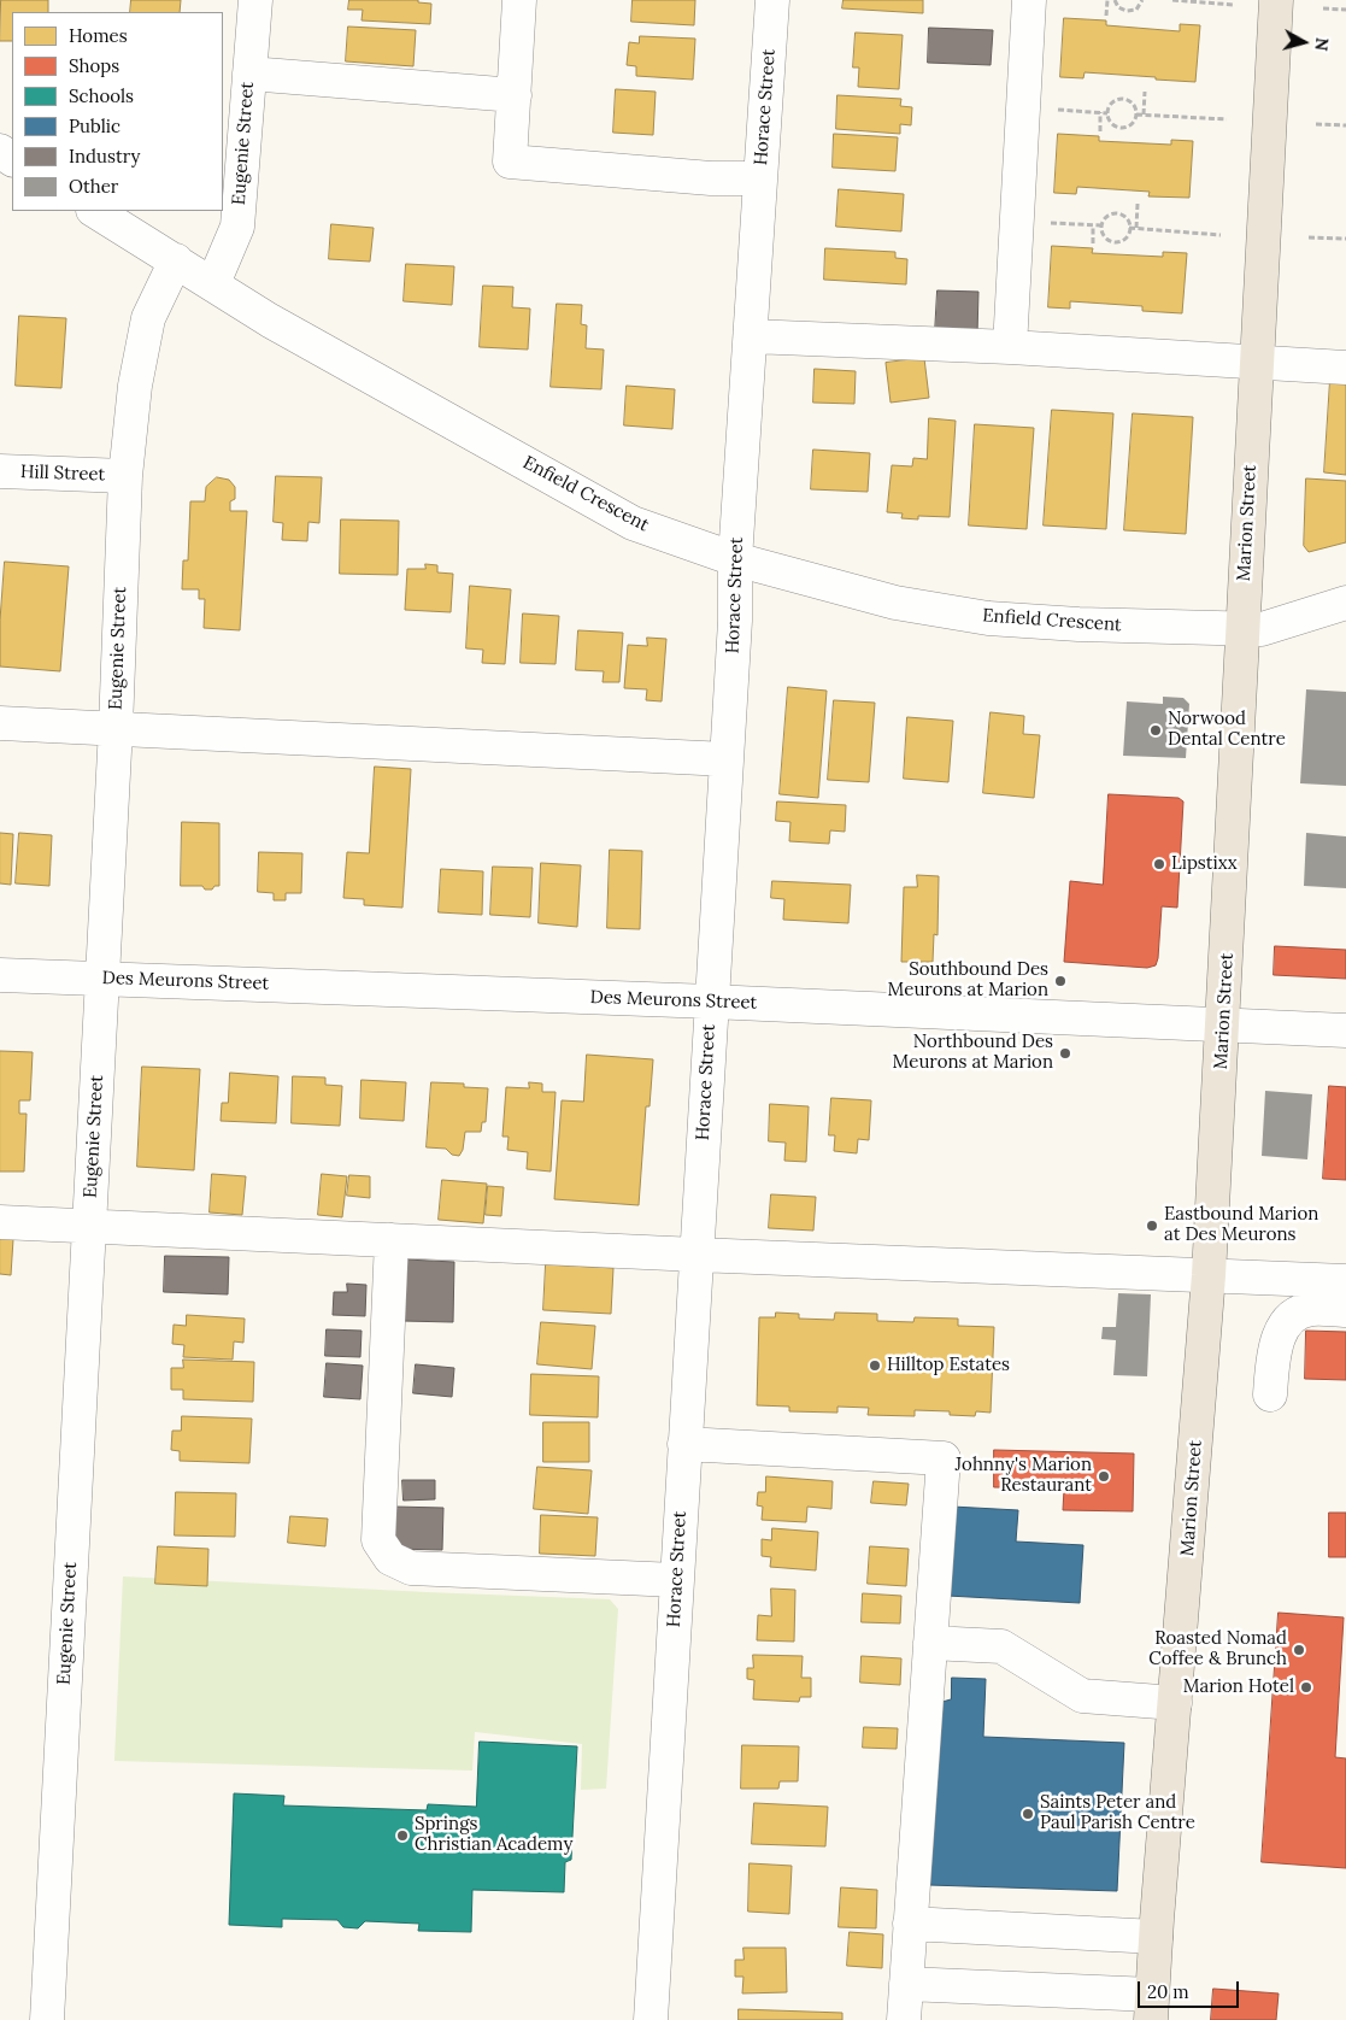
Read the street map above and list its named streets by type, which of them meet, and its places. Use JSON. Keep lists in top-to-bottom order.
{
  "streets": {
    "main road": ["Marion Street"],
    "street": [
      "Horace Street",
      "Eugenie Street",
      "Hill Street",
      "Enfield Crescent",
      "Des Meurons Street"
    ]
  },
  "crossings": [
    ["Horace Street", "Enfield Crescent"],
    ["Horace Street", "Des Meurons Street"],
    ["Eugenie Street", "Hill Street"],
    ["Eugenie Street", "Enfield Crescent"],
    ["Eugenie Street", "Des Meurons Street"],
    ["Enfield Crescent", "Marion Street"],
    ["Marion Street", "Des Meurons Street"]
  ],
  "places": [
    "Norwood Dental Centre",
    "Lipstixx",
    "Southbound Des Meurons at Marion",
    "Northbound Des Meurons at Marion",
    "Eastbound Marion at Des Meurons",
    "Hilltop Estates",
    "Johnny's Marion Restaurant",
    "Roasted Nomad Coffee & Brunch",
    "Marion Hotel",
    "Saints Peter and Paul Parish Centre",
    "Springs Christian Academy"
  ],
  "legend": [
    "Homes",
    "Shops",
    "Schools",
    "Public",
    "Industry",
    "Other"
  ],
  "scale_bar": "20 m",
  "north": "right"
}
